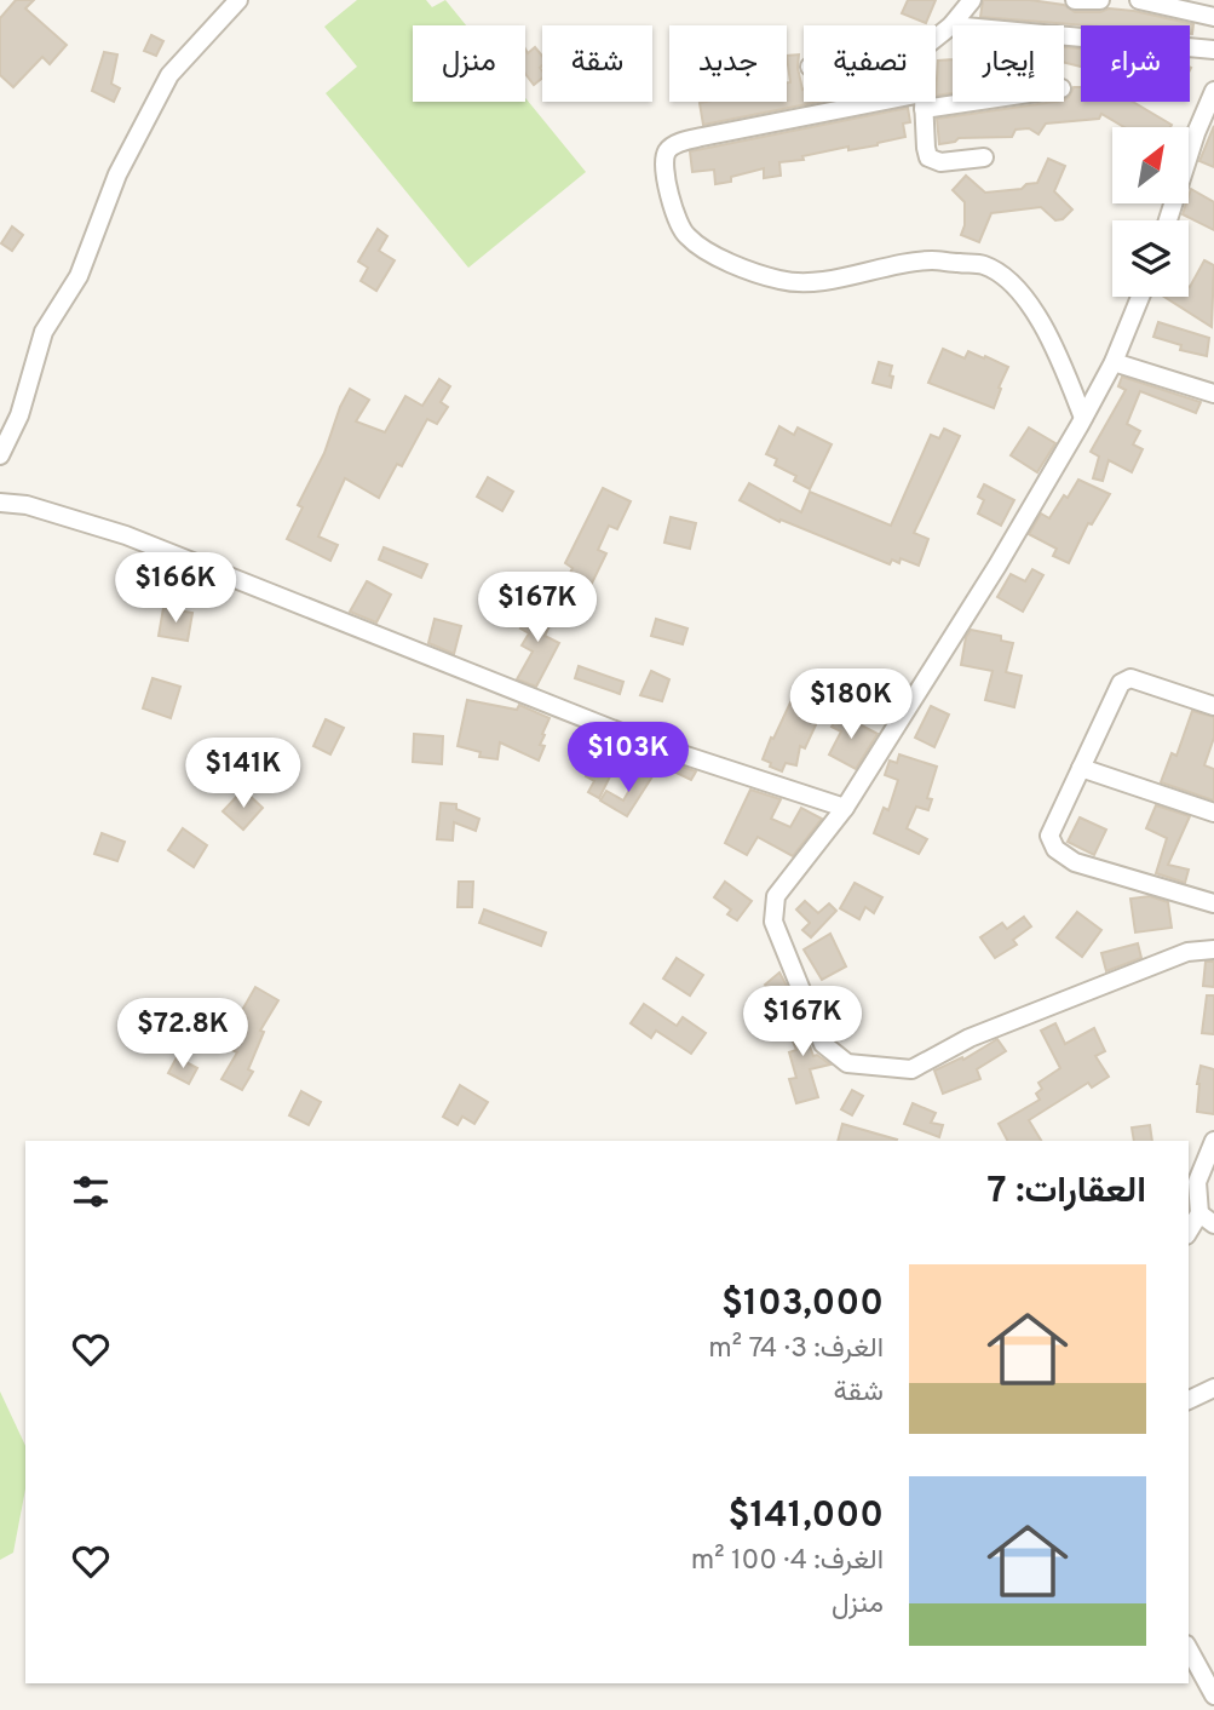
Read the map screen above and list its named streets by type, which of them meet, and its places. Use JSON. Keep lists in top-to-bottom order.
{
  "north": "top right",
  "page": {
    "chip": [
      "شراء",
      "إيجار",
      "تصفية",
      "جديد",
      "شقة",
      "منزل"
    ],
    "price": [
      "$166K",
      "$167K",
      "$180K",
      "$103K",
      "$141K",
      "$167K",
      "$72.8K"
    ],
    "heading": "العقارات: 7",
    "list": [
      {
        "name": "$103,000",
        "note": "الغرف: 3 · 74 m² · شقة"
      },
      {
        "name": "$141,000",
        "note": "الغرف: 4 · 100 m² · منزل"
      }
    ]
  }
}
